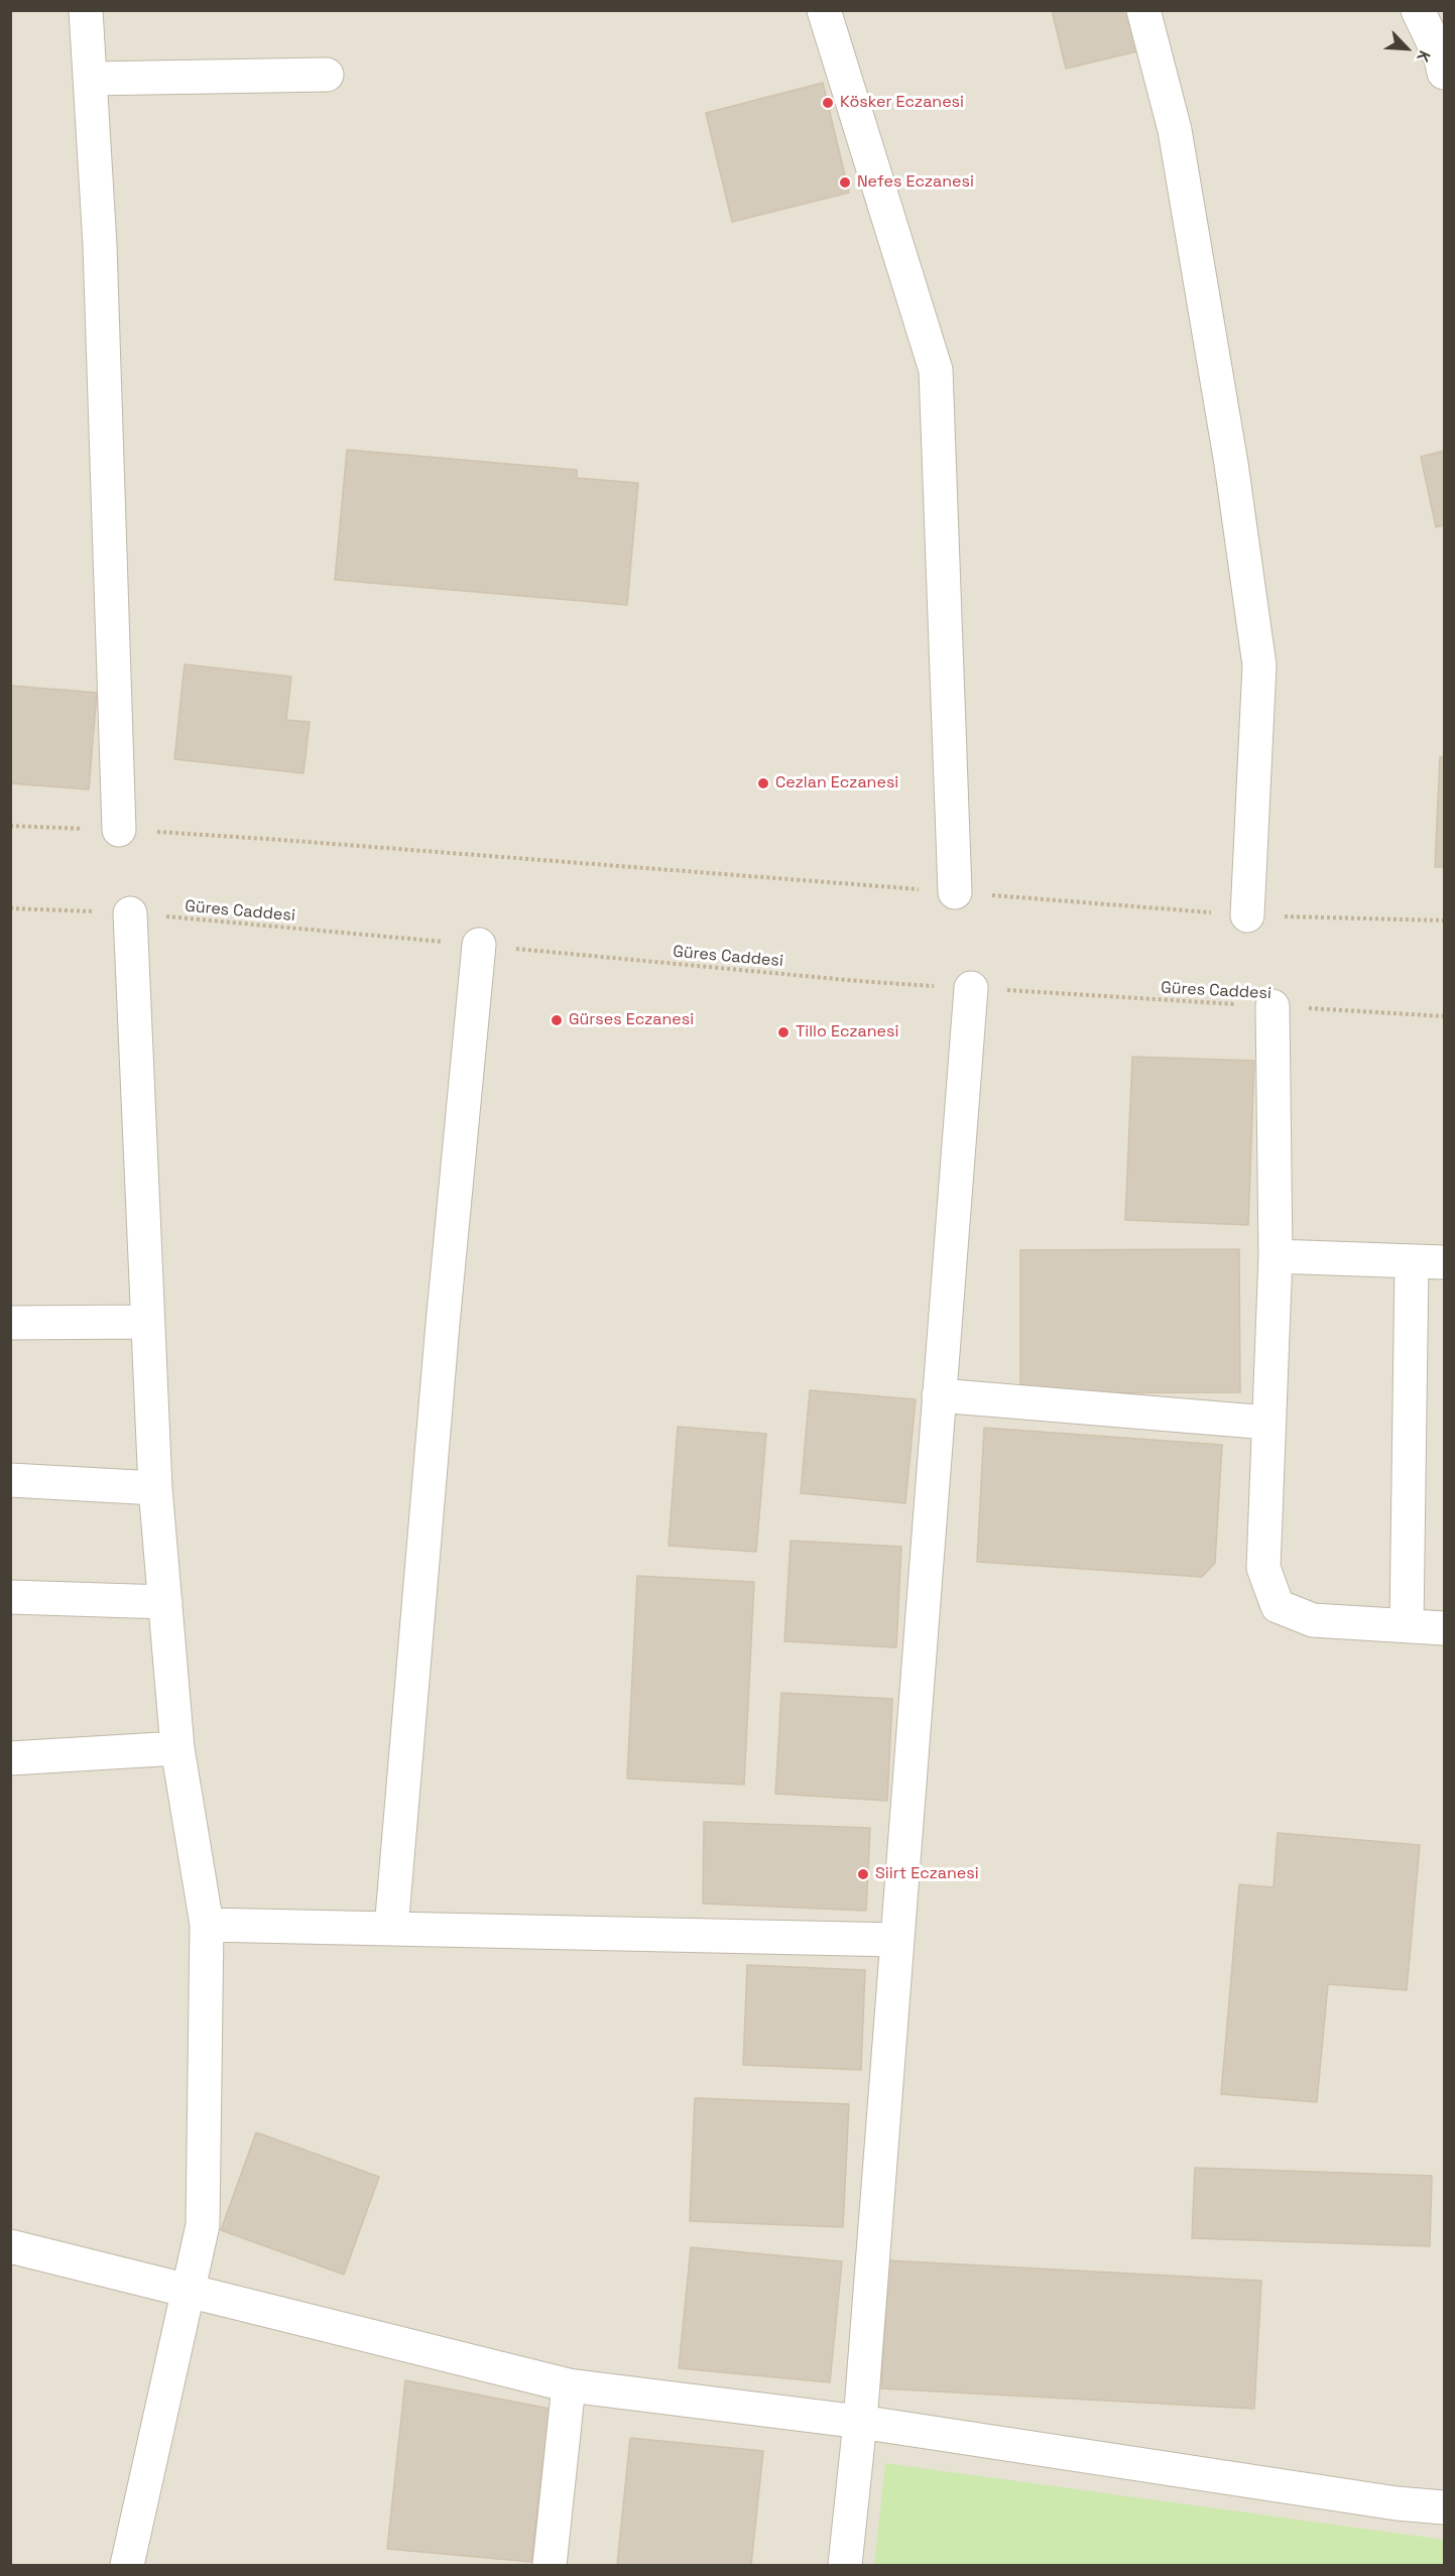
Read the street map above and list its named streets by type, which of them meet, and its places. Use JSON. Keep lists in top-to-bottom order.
{
  "streets": {
    "path": ["Güres Caddesi"]
  },
  "places": [
    "Kösker Eczanesi",
    "Nefes Eczanesi",
    "Cezlan Eczanesi",
    "Gürses Eczanesi",
    "Tillo Eczanesi",
    "Siirt Eczanesi"
  ],
  "north": "bottom right"
}
